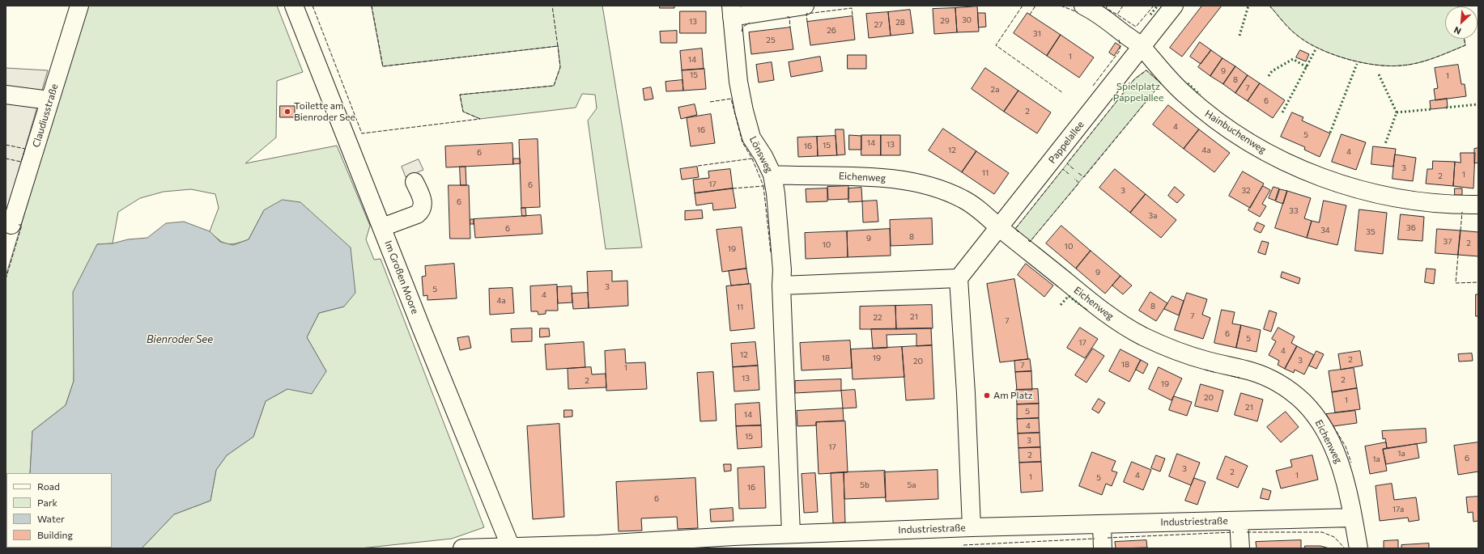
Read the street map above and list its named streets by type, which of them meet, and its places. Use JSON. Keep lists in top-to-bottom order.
{
  "streets": {
    "street": [
      "Claudiusstraße",
      "Hainbuchenweg",
      "Pappelallee",
      "Lönsweg",
      "Eichenweg",
      "Im Großen Moore",
      "Industriestraße"
    ]
  },
  "crossings": [
    ["Hainbuchenweg", "Pappelallee"],
    ["Pappelallee", "Eichenweg"],
    ["Lönsweg", "Eichenweg"],
    ["Eichenweg", "Industriestraße"],
    ["Im Großen Moore", "Industriestraße"]
  ],
  "water": ["Bienroder See"],
  "parks": ["Spielplatz Pappelallee"],
  "places": ["Toilette am Bienroder See", "Am Platz"],
  "house_numbers": [
    "30",
    "29",
    "13",
    "28",
    "27",
    "26",
    "31",
    "25",
    "1",
    "14",
    "9",
    "15",
    "1",
    "8",
    "7",
    "2a",
    "6",
    "2",
    "4",
    "16",
    "5",
    "14",
    "13",
    "15",
    "16",
    "12",
    "4a",
    "4",
    "6",
    "3",
    "11",
    "1",
    "2",
    "17",
    "6",
    "3",
    "32",
    "6",
    "33",
    "3a",
    "36",
    "6",
    "34",
    "35",
    "8",
    "9",
    "37",
    "2",
    "10",
    "10",
    "19",
    "9",
    "3",
    "5",
    "4",
    "4a",
    "8",
    "11",
    "7",
    "21",
    "22",
    "7",
    "6",
    "5",
    "17",
    "4",
    "12",
    "18",
    "19",
    "2",
    "3",
    "20",
    "18",
    "7",
    "1",
    "13",
    "2",
    "2",
    "19",
    "20",
    "1",
    "21",
    "5",
    "14",
    "4",
    "15",
    "3",
    "17",
    "1a",
    "2",
    "6",
    "1a",
    "3",
    "2",
    "4",
    "1",
    "1",
    "5",
    "5b",
    "5a",
    "16",
    "6",
    "17a"
  ],
  "legend": [
    "Road",
    "Park",
    "Water",
    "Building"
  ],
  "north": "bottom left"
}
